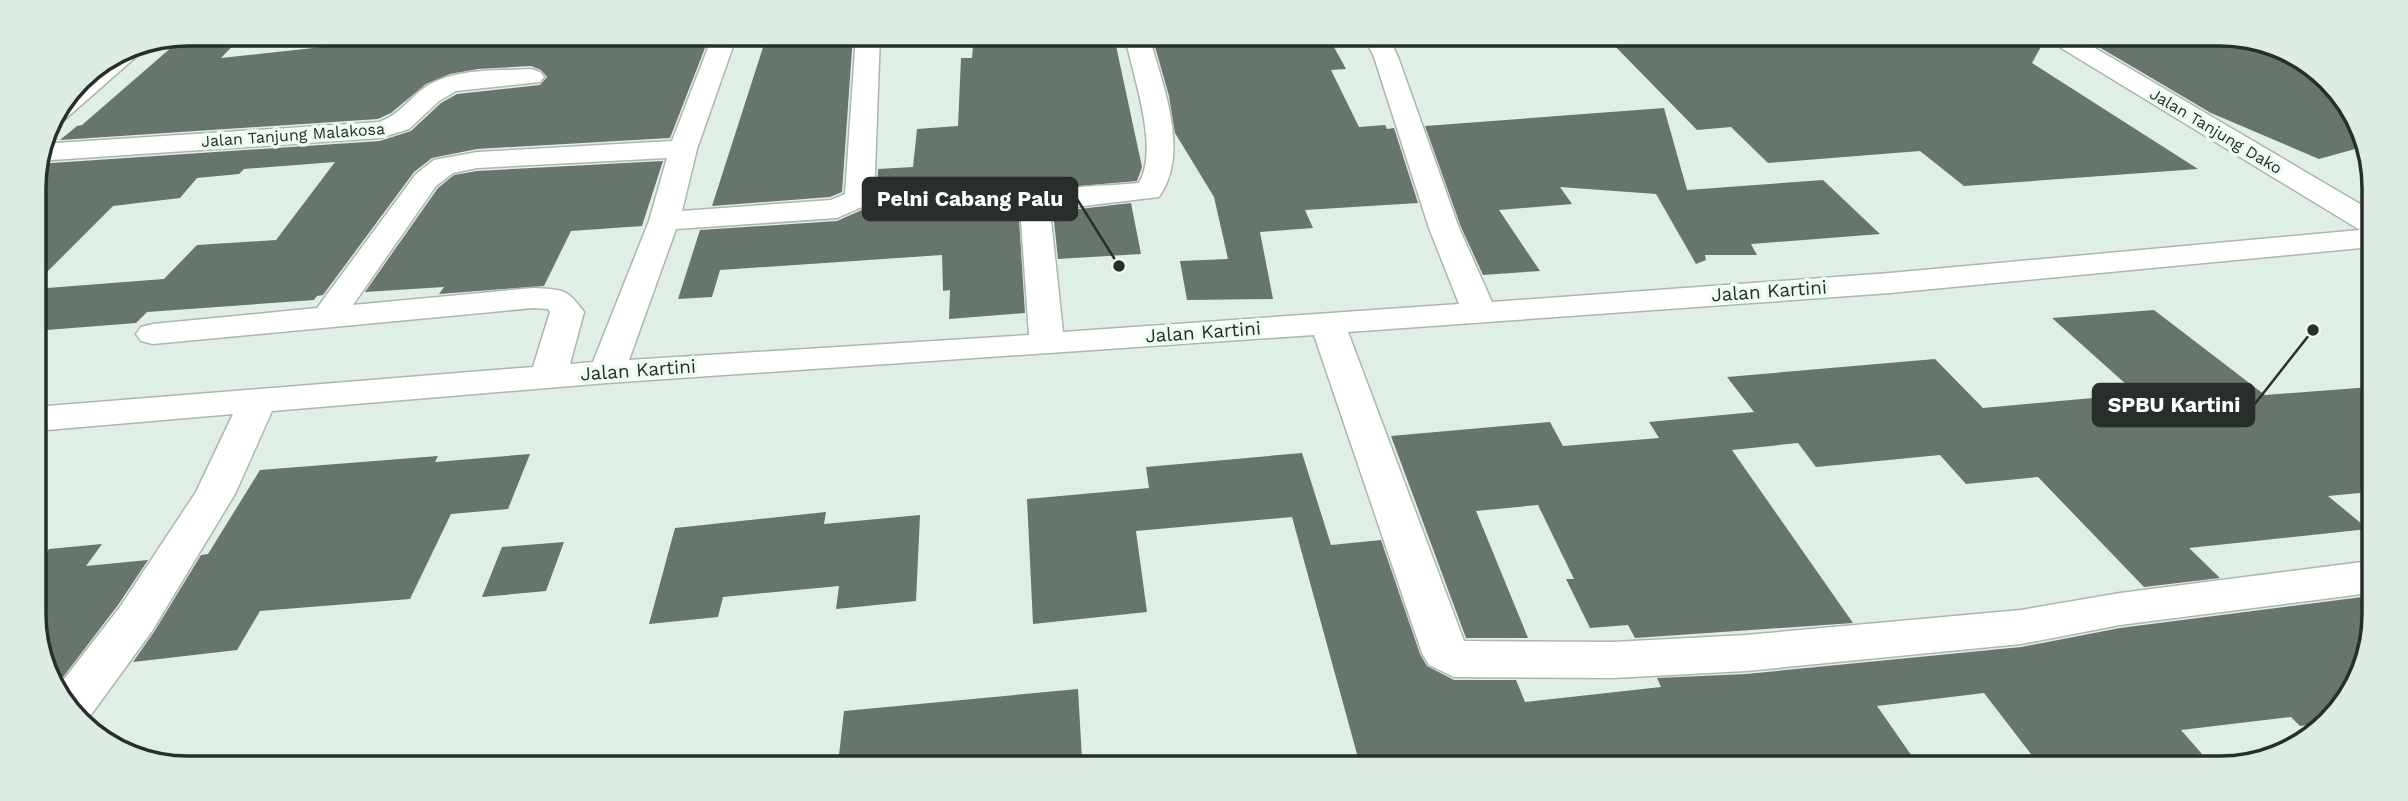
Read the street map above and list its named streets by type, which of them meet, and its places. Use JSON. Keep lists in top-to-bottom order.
{
  "streets": {
    "street": ["Jalan Tanjung Dako", "Jalan Tanjung Malakosa", "Jalan Kartini"]
  },
  "places": ["Pelni Cabang Palu", "SPBU Kartini"]
}
